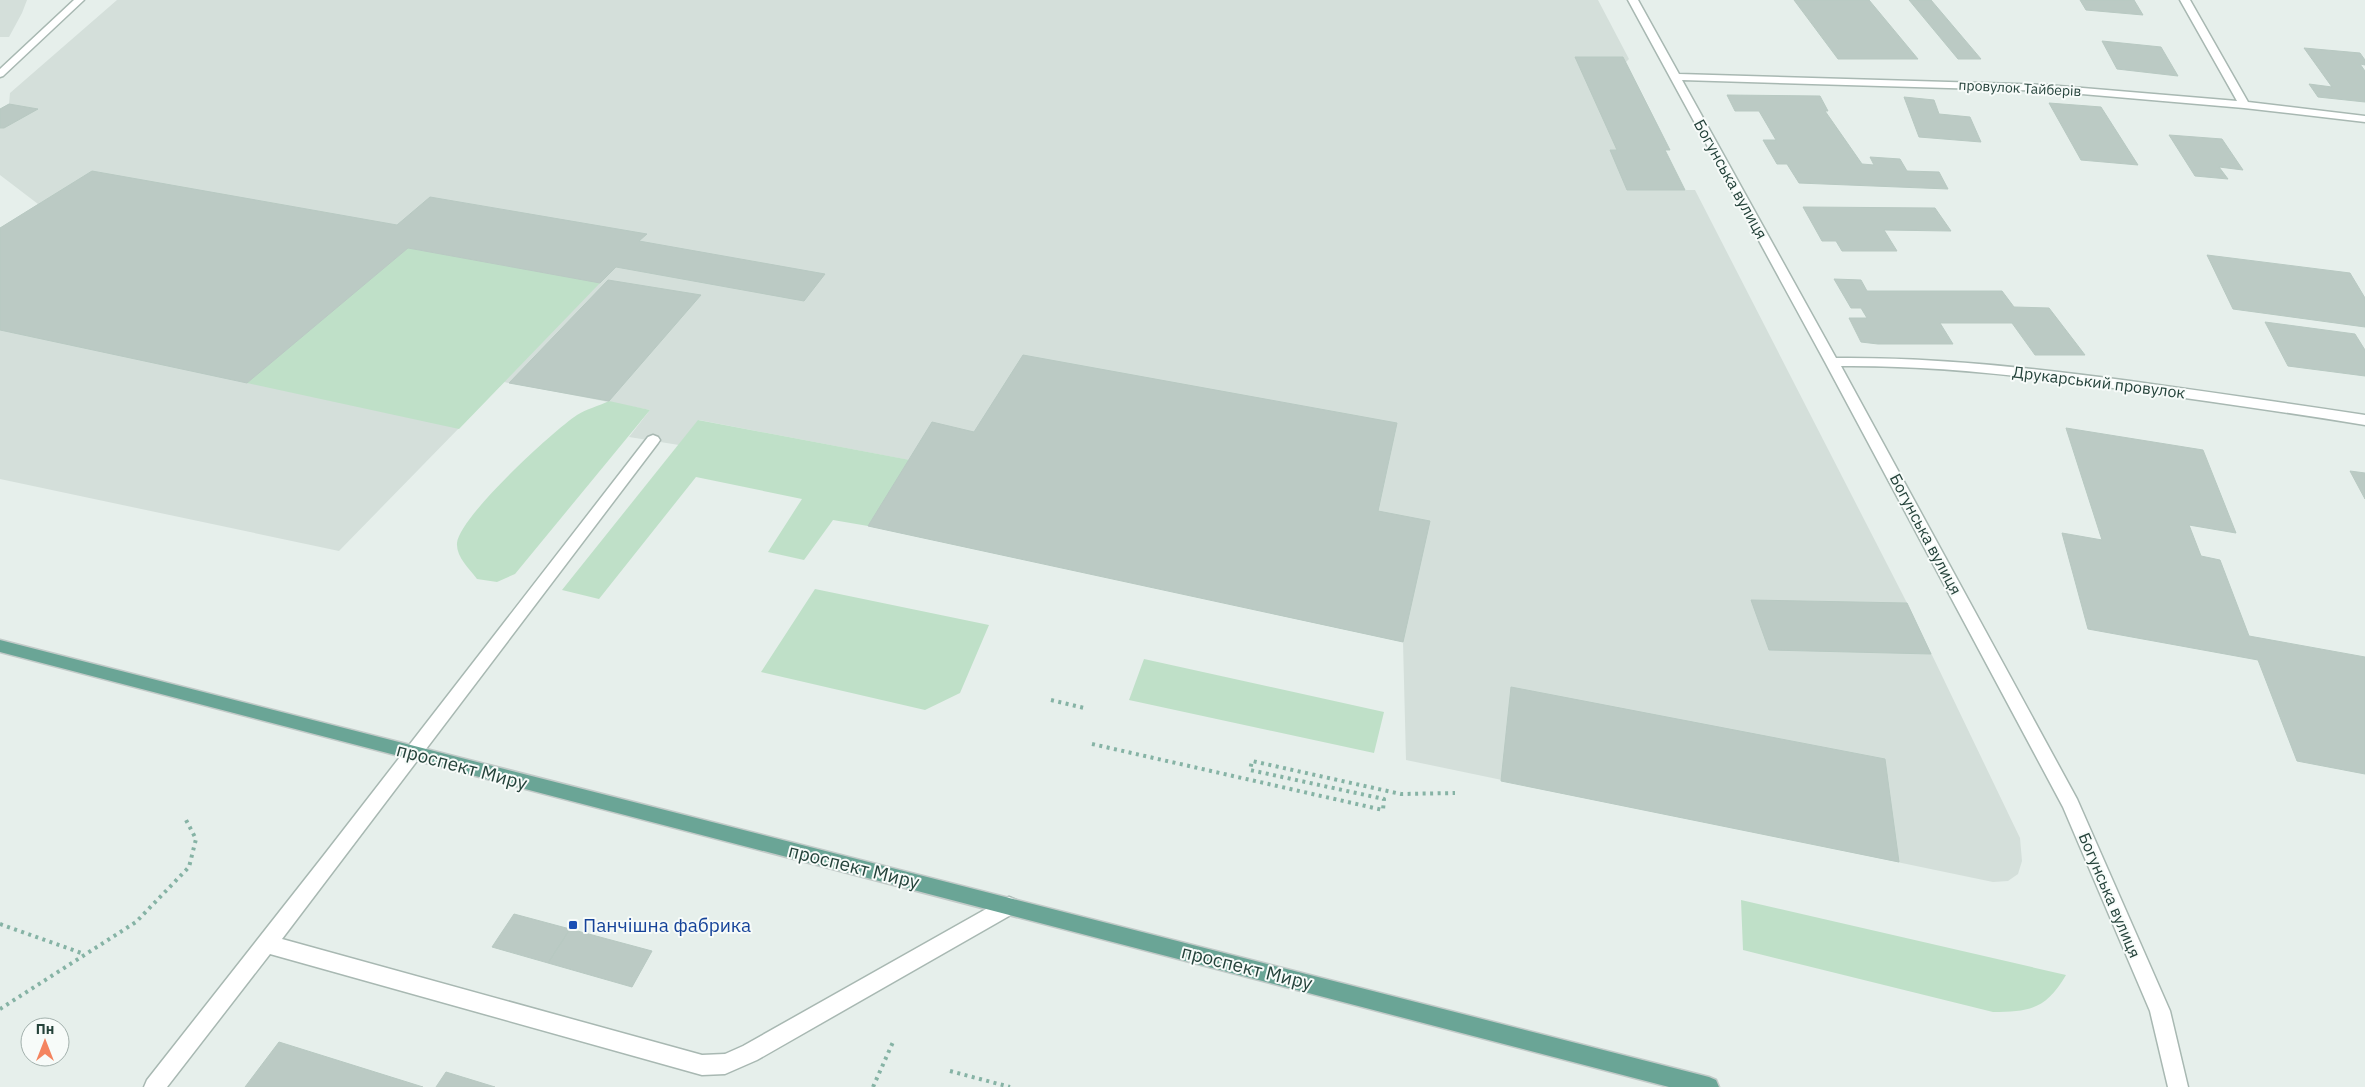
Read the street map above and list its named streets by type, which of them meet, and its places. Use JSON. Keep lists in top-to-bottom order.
{
  "streets": {
    "main road": ["проспект Миру"],
    "street": ["провулок Тайберів", "Богунська вулиця", "Друкарський провулок"]
  },
  "crossings": [
    ["провулок Тайберів", "Богунська вулиця"],
    ["Богунська вулиця", "Друкарський провулок"]
  ],
  "places": {
    "transit": ["Панчішна фабрика"]
  },
  "north": "top"
}
